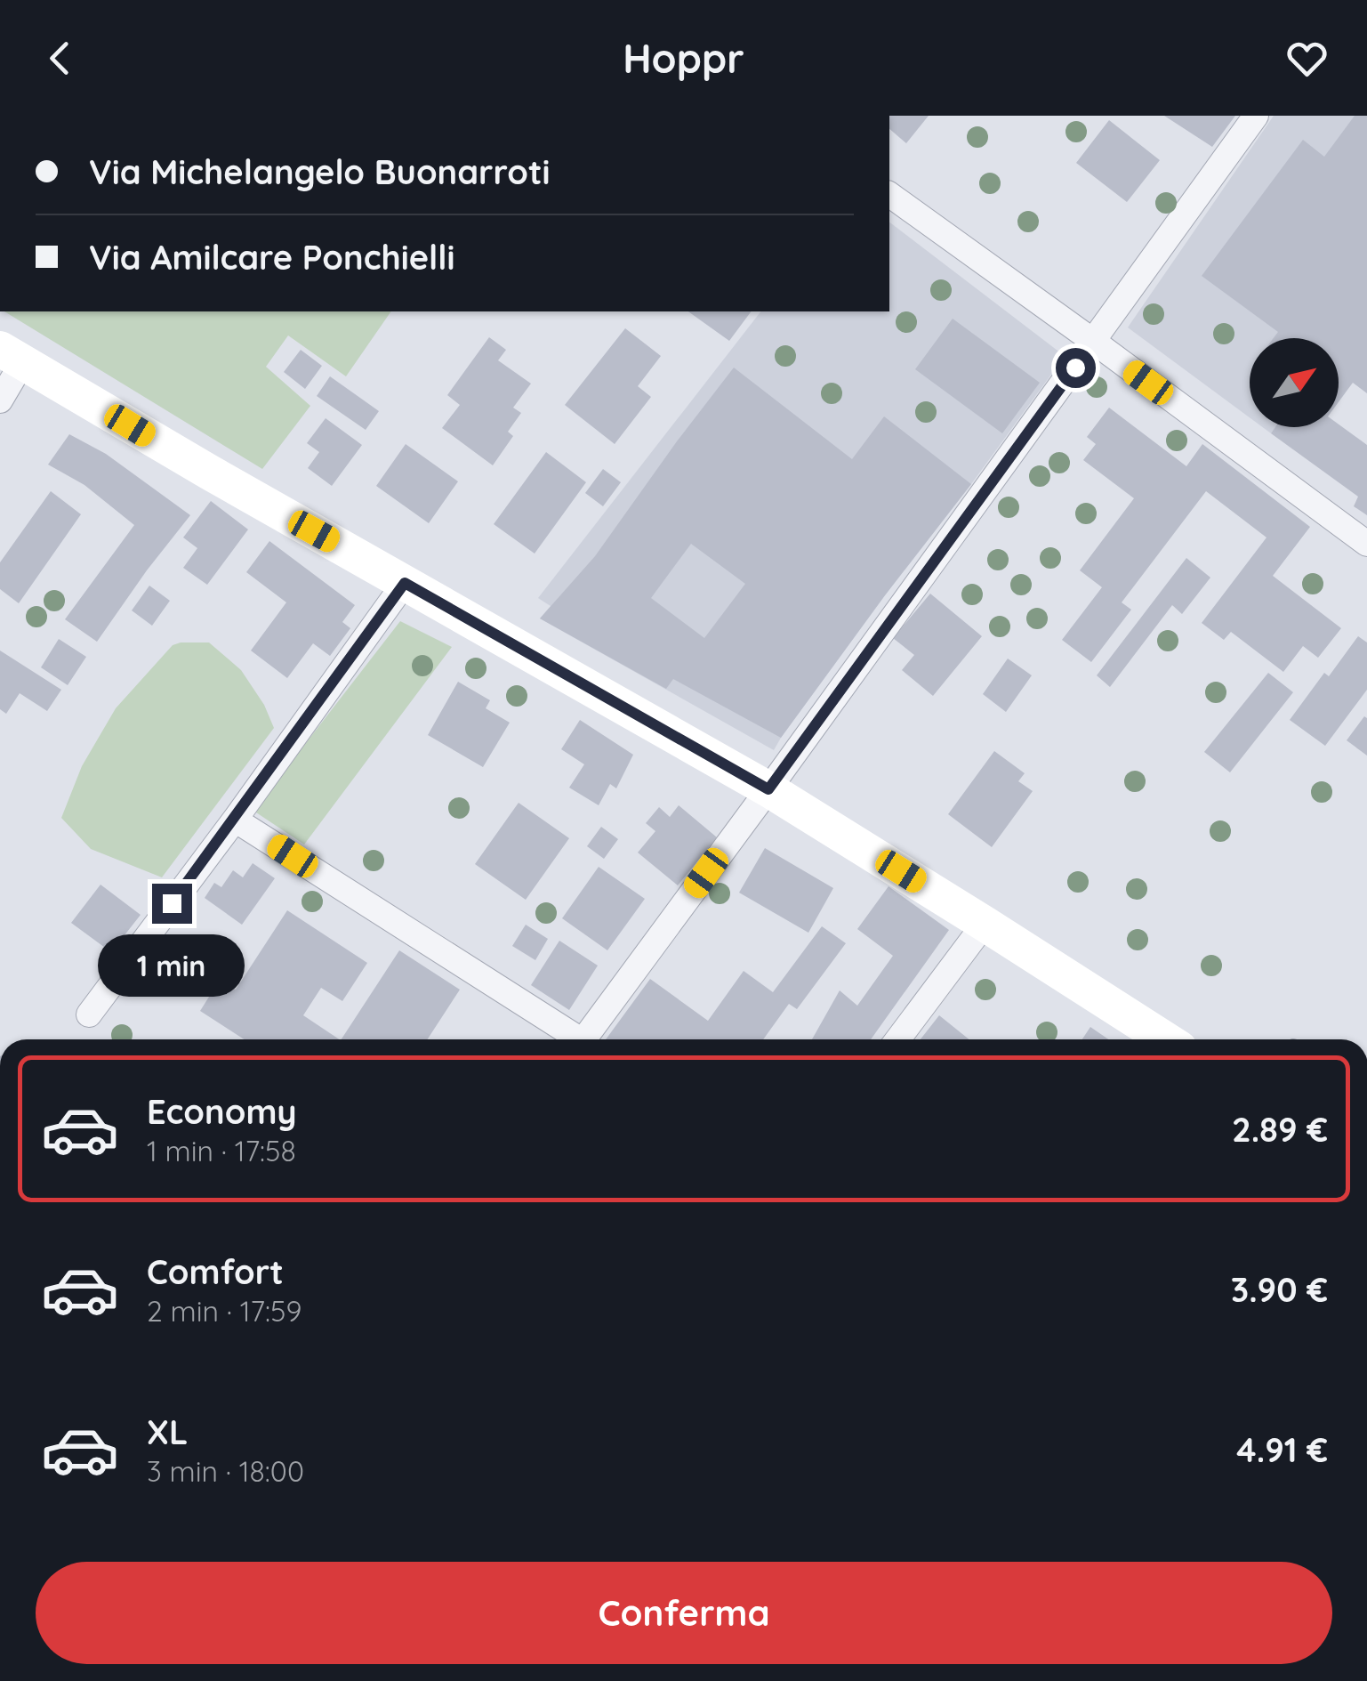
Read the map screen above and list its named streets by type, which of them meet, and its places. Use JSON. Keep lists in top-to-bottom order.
{
  "north": "top right",
  "page": {
    "header": "Hoppr",
    "banner": ["Via Michelangelo Buonarroti", "Via Amilcare Ponchielli"],
    "bubble": "1 min",
    "list": [
      {
        "name": "Economy",
        "note": "1 min · 17:58",
        "value": "2.89 €"
      },
      {
        "name": "Comfort",
        "note": "2 min · 17:59",
        "value": "3.90 €"
      },
      {
        "name": "XL",
        "note": "3 min · 18:00",
        "value": "4.91 €"
      }
    ],
    "buttons": "Conferma"
  }
}
